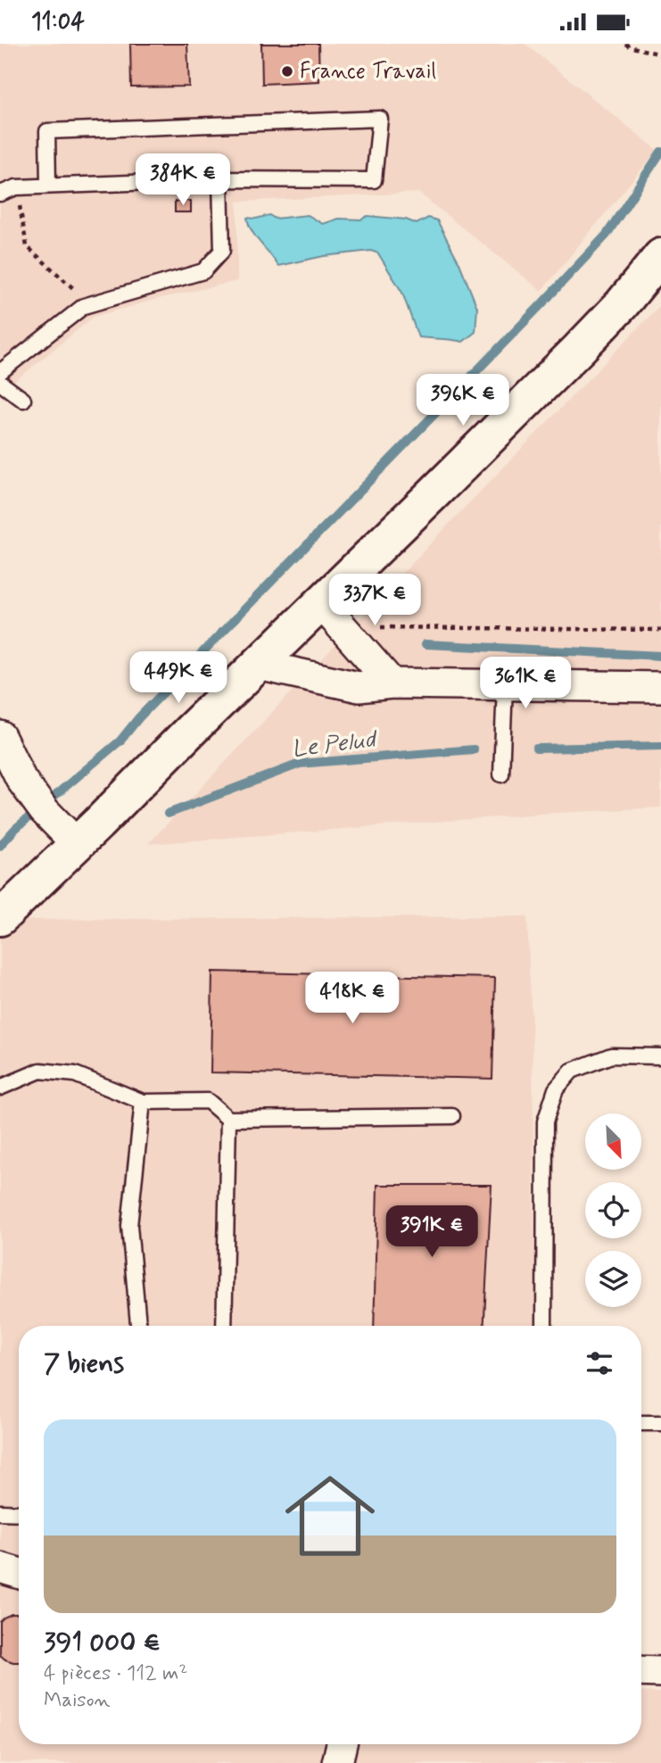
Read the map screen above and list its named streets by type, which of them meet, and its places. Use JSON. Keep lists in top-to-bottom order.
{
  "water": ["Le Pelud"],
  "places": ["France Travail"],
  "north": "bottom right",
  "page": {
    "status": "11:04",
    "price": [
      "384K €",
      "396K €",
      "337K €",
      "449K €",
      "361K €",
      "418K €",
      "391K €"
    ],
    "heading": "7 biens",
    "list": [
      {
        "name": "391 000 €",
        "note": "4 pièces · 112 m² · Maison"
      }
    ]
  }
}
